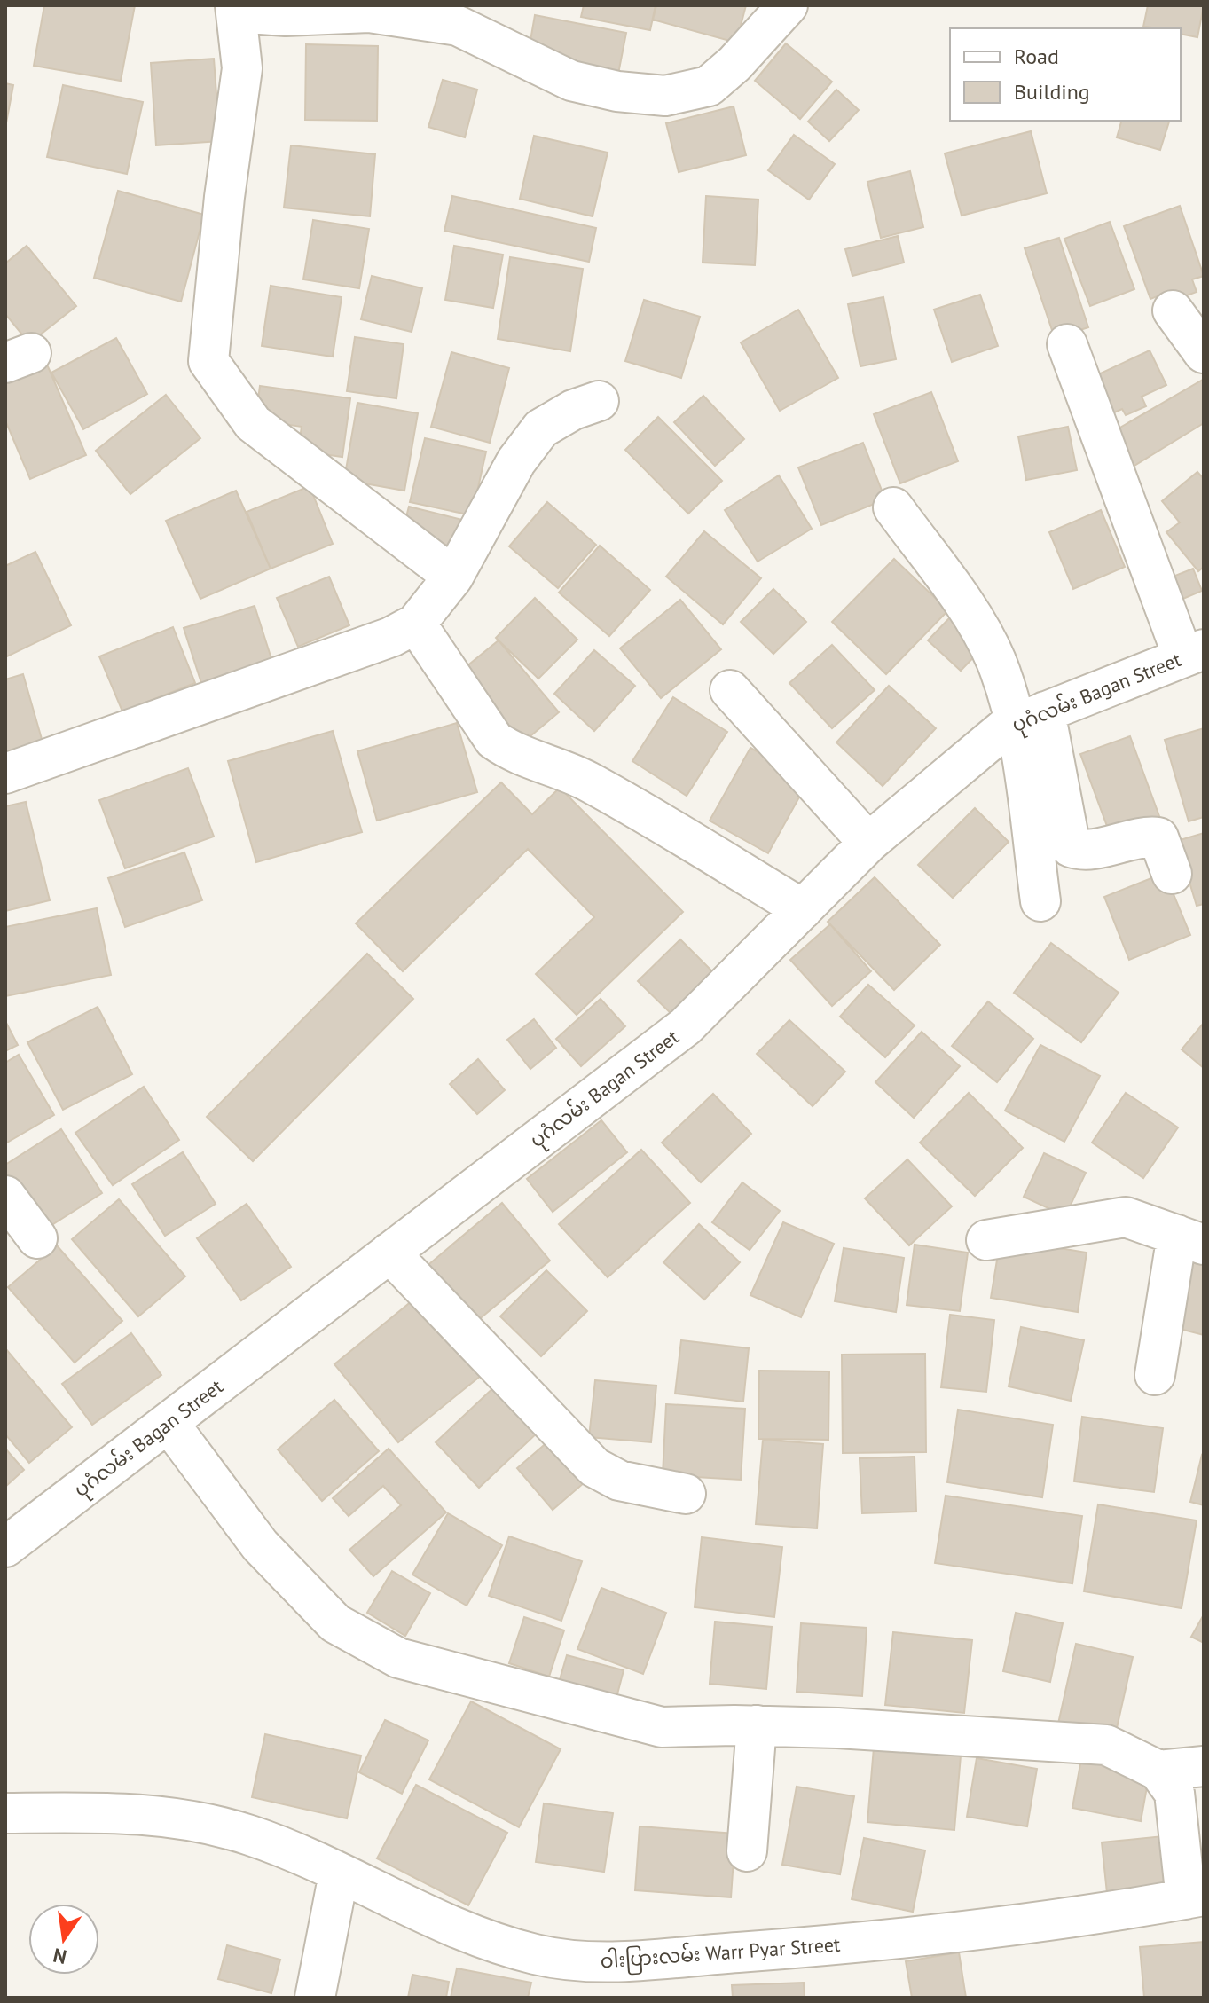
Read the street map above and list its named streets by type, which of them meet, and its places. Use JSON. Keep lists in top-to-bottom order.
{
  "streets": {
    "street": ["ပုဂံလမ်း Bagan Street", "ဝါးပြားလမ်း Warr Pyar Street"]
  },
  "legend": ["Road", "Building"],
  "north": "bottom"
}
